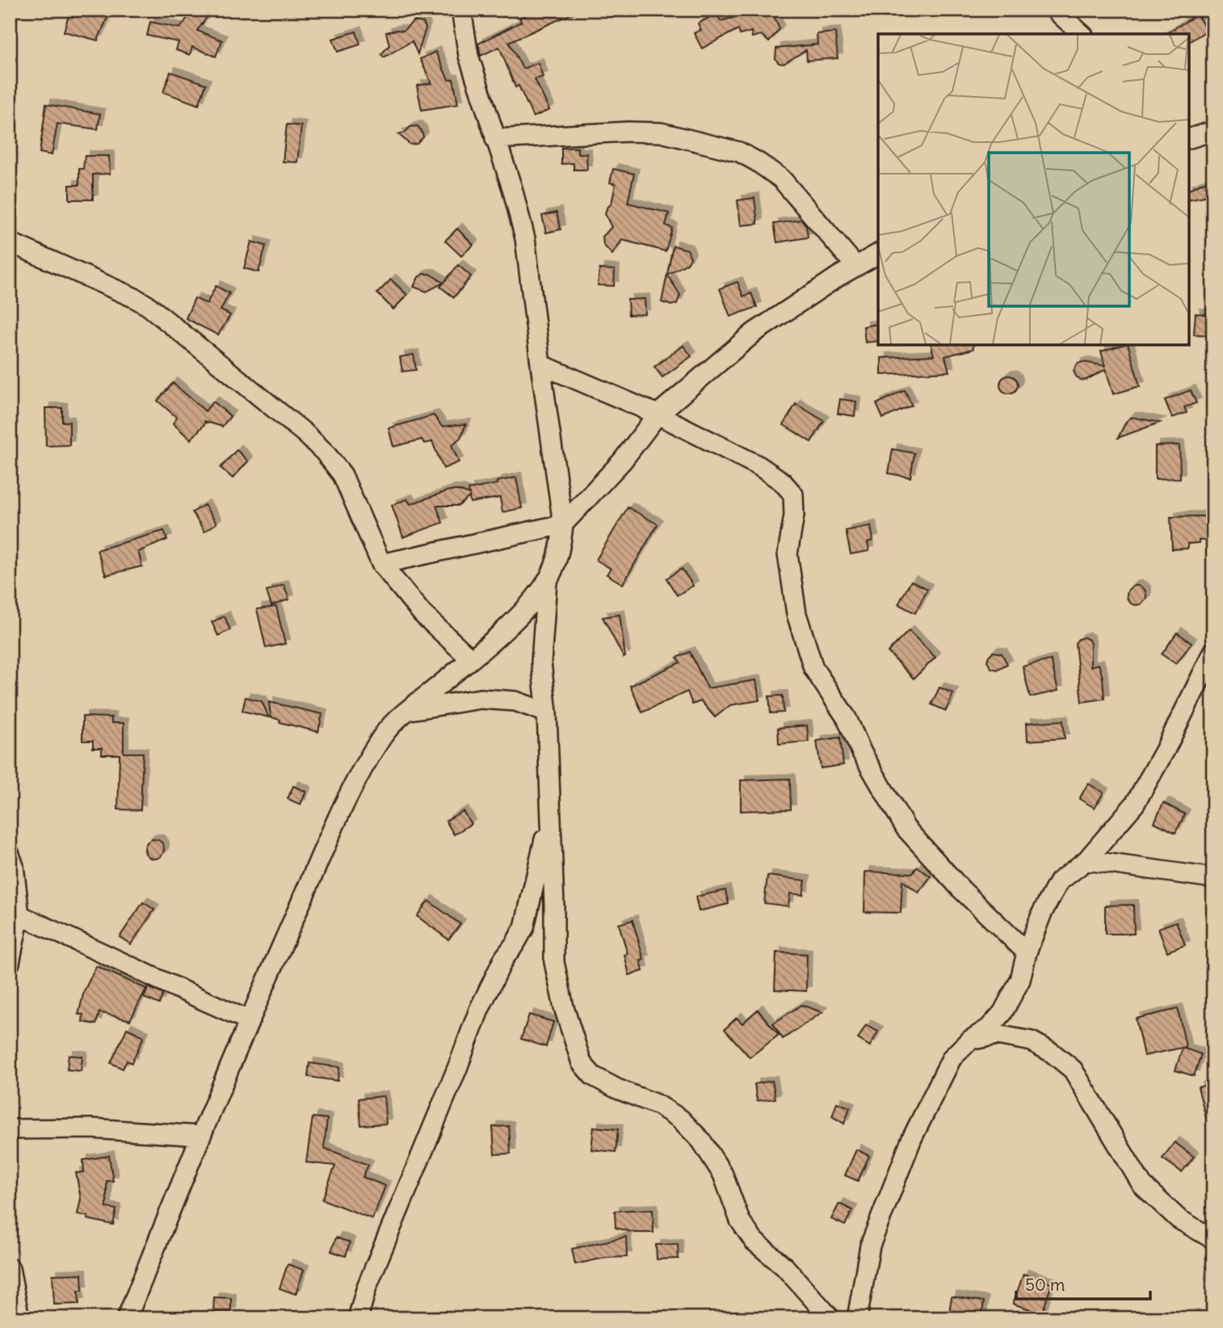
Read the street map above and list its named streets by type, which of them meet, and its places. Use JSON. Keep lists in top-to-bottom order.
{
  "scale_bar": "50 m"
}
